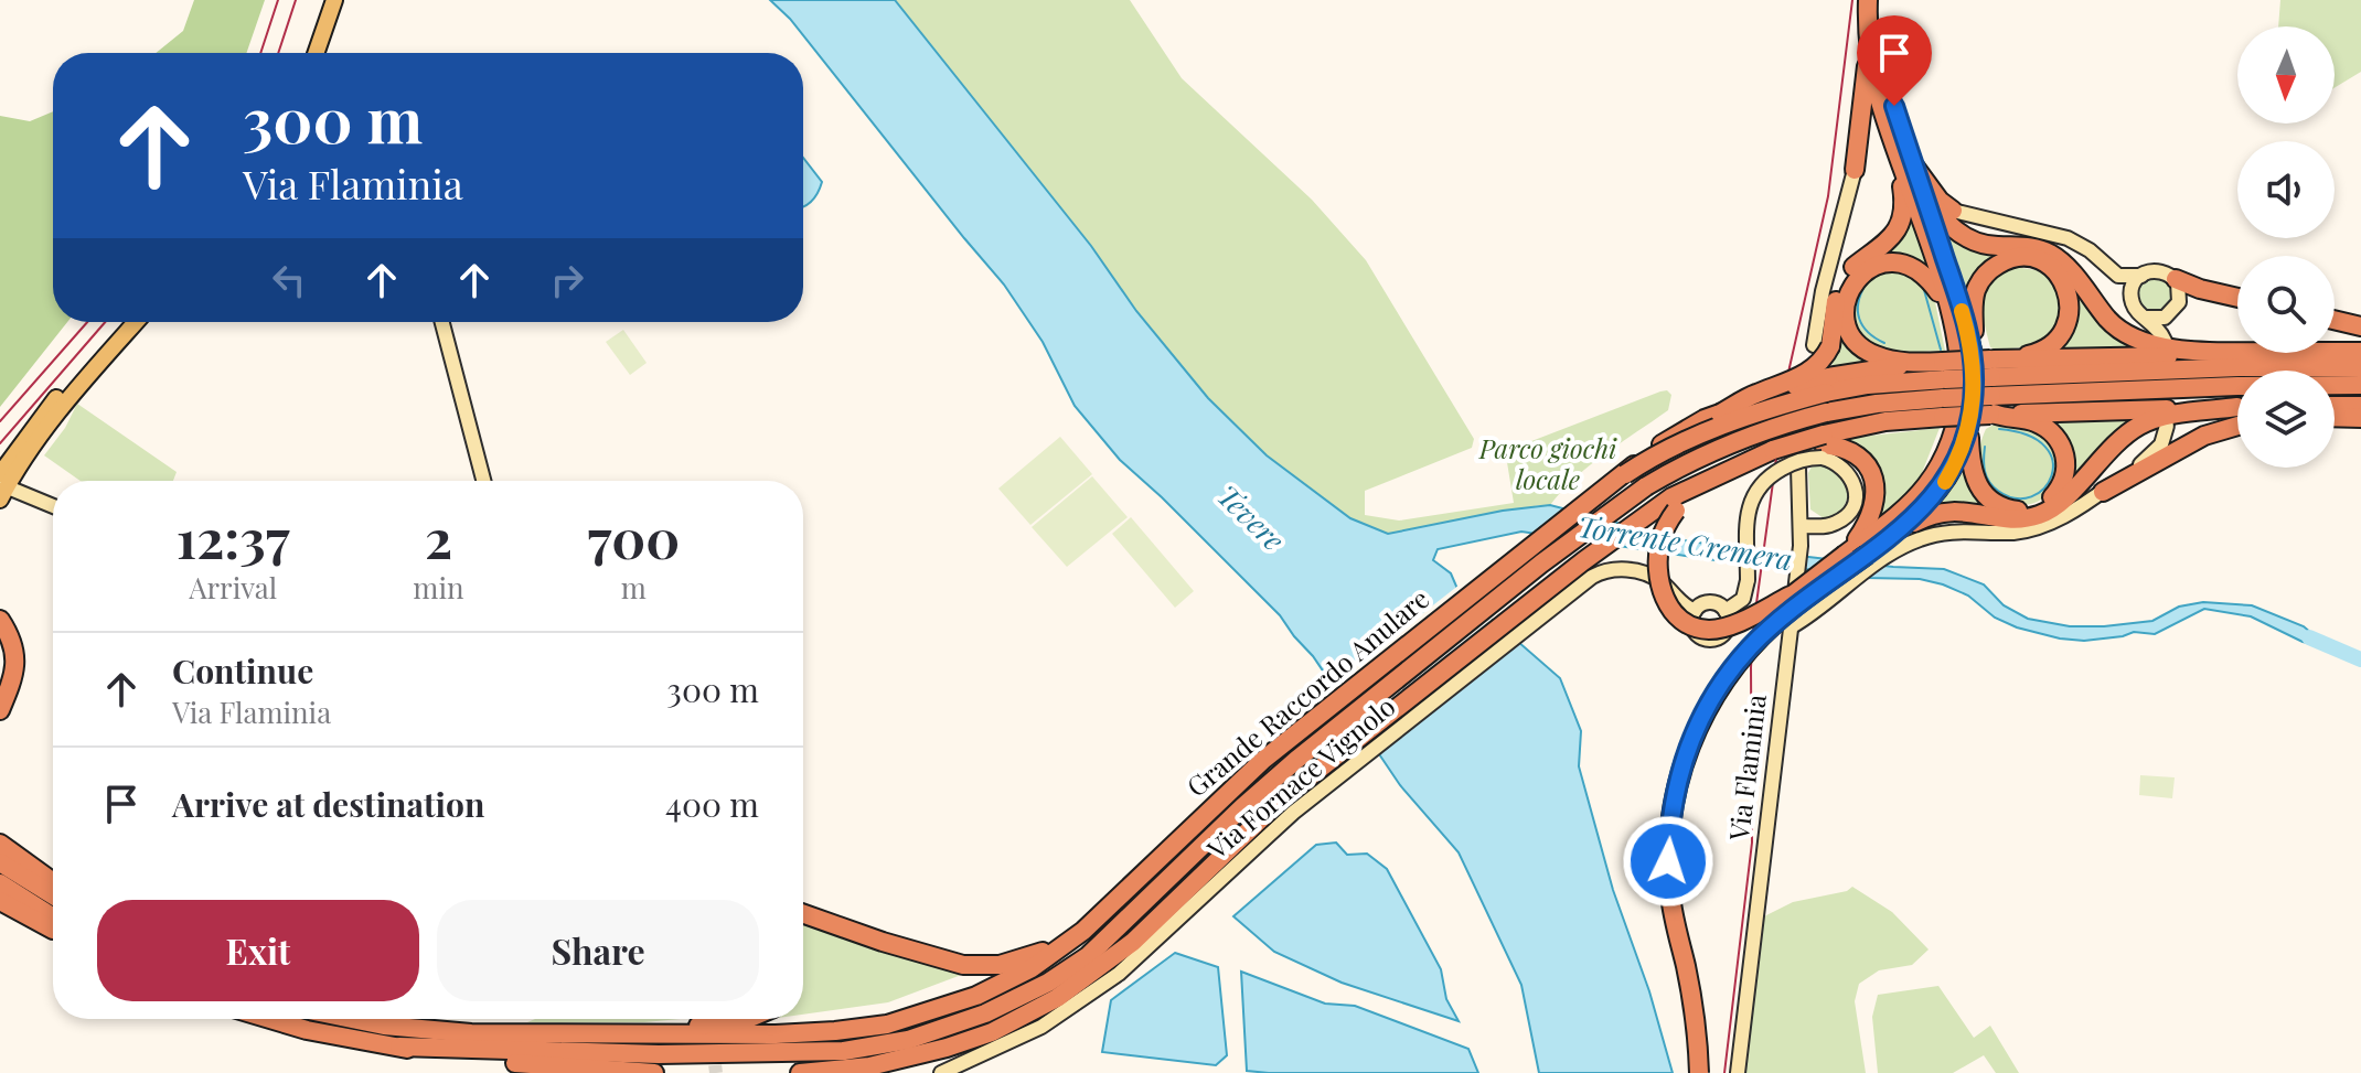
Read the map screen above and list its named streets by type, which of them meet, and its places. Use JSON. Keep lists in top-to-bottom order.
{
  "streets": {
    "highway": ["Grande Raccordo Anulare"],
    "street": ["Via Flaminia", "Via Fornace Vignolo"]
  },
  "crossings": [
    ["Grande Raccordo Anulare", "Via Fornace Vignolo"]
  ],
  "water": ["Tevere", "Torrente Cremera"],
  "parks": ["Parco giochi locale"],
  "north": "bottom",
  "page": {
    "turn": ["300 m", "Via Flaminia"],
    "eta": [
      "12:37",
      "Arrival",
      "2",
      "min",
      "700",
      "m"
    ],
    "list": [
      {
        "name": "Continue",
        "note": "Via Flaminia",
        "value": "300 m"
      },
      {
        "name": "Arrive at destination",
        "value": "400 m"
      }
    ],
    "buttons": ["Exit", "Share"]
  }
}
